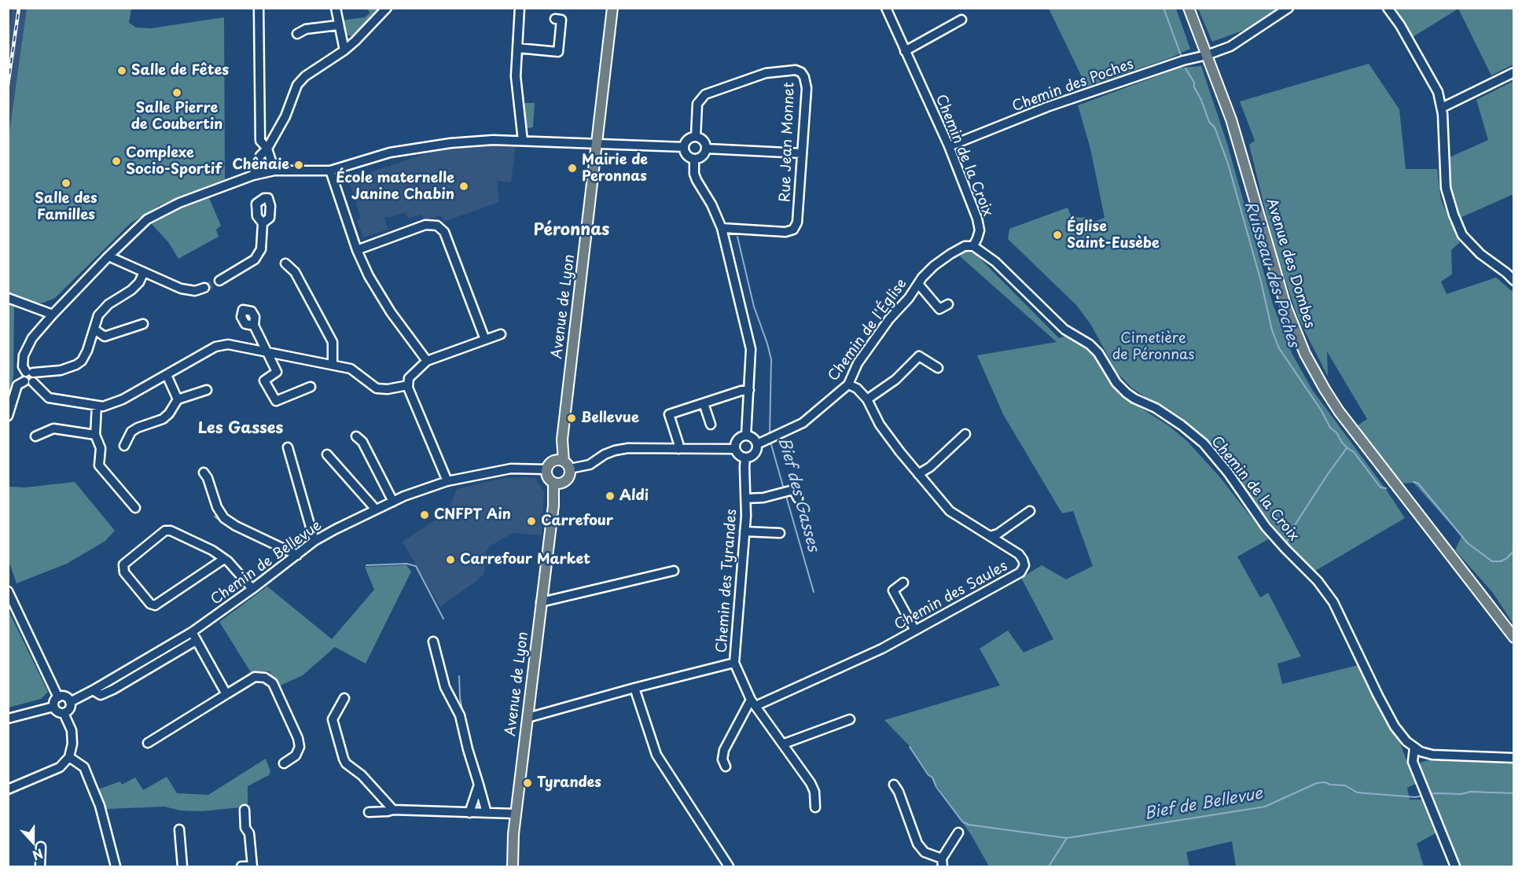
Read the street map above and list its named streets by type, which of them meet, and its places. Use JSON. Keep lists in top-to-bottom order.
{
  "streets": {
    "main road": ["Avenue des Dombes", "Avenue de Lyon"],
    "street": [
      "Chemin des Poches",
      "Rue Jean Monnet",
      "Chemin de la Croix",
      "Chemin de l'Église",
      "Chemin de Bellevue",
      "Chemin des Tyrandes",
      "Chemin des Saules"
    ]
  },
  "crossings": [
    ["Chemin des Poches", "Chemin de la Croix"],
    ["Chemin des Poches", "Avenue des Dombes"],
    ["Chemin de la Croix", "Chemin de l'Église"],
    ["Avenue de Lyon", "Chemin de Bellevue"],
    ["Avenue de Lyon", "Chemin des Tyrandes"],
    ["Chemin de l'Église", "Chemin des Tyrandes"],
    ["Chemin de l'Église", "Chemin des Saules"]
  ],
  "districts": ["Péronnas", "Les Gasses"],
  "water": ["Ruisseau des Poches", "Bief des Gasses", "Bief de Bellevue"],
  "parks": ["Cimetière de Péronnas"],
  "places": [
    "Salle de Fêtes",
    "Salle Pierre de Coubertin",
    "Complexe Socio-Sportif",
    "Chênaie",
    "Mairie de Peronnas",
    "Salle des Familles",
    "École maternelle Janine Chabin",
    "Église Saint-Eusèbe",
    "Bellevue",
    "Aldi",
    "CNFPT Ain",
    "Carrefour",
    "Carrefour Market",
    "Tyrandes"
  ],
  "north": "bottom"
}
